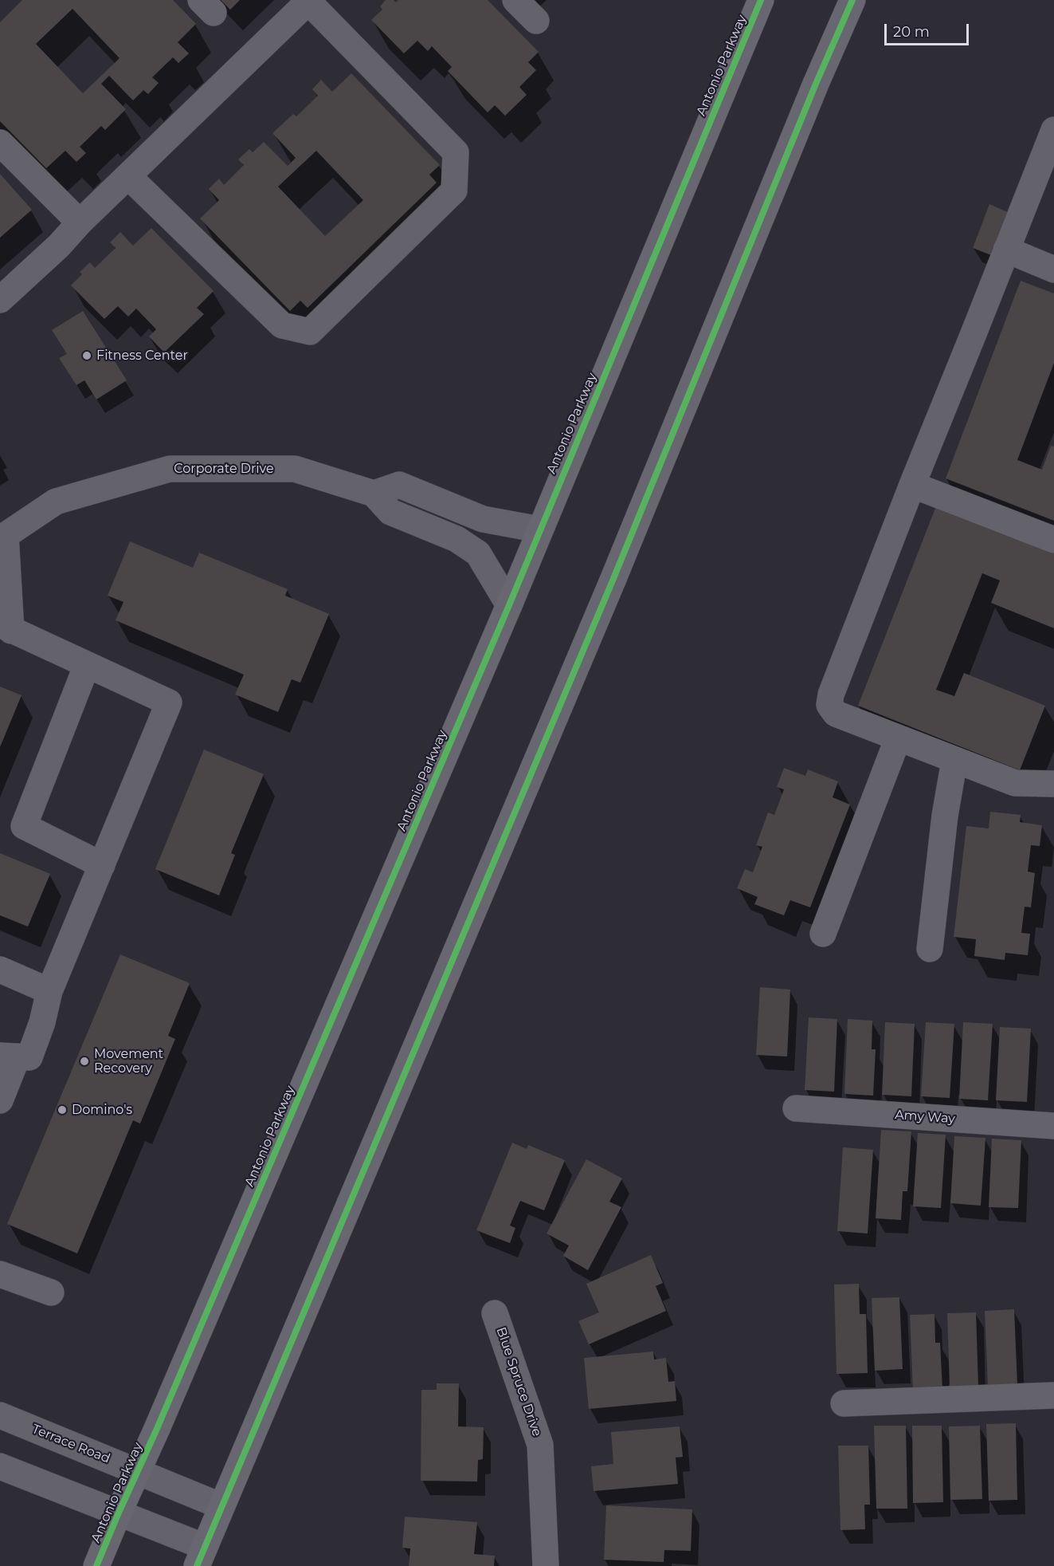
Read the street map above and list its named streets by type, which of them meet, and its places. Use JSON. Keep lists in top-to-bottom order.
{
  "streets": {
    "main road": ["Antonio Parkway"],
    "street": [
      "Corporate Drive",
      "Amy Way",
      "Blue Spruce Drive",
      "Terrace Road"
    ]
  },
  "crossings": [
    ["Antonio Parkway", "Terrace Road"]
  ],
  "places": ["Fitness Center", "Movement Recovery", "Domino's"],
  "scale_bar": "20 m"
}
